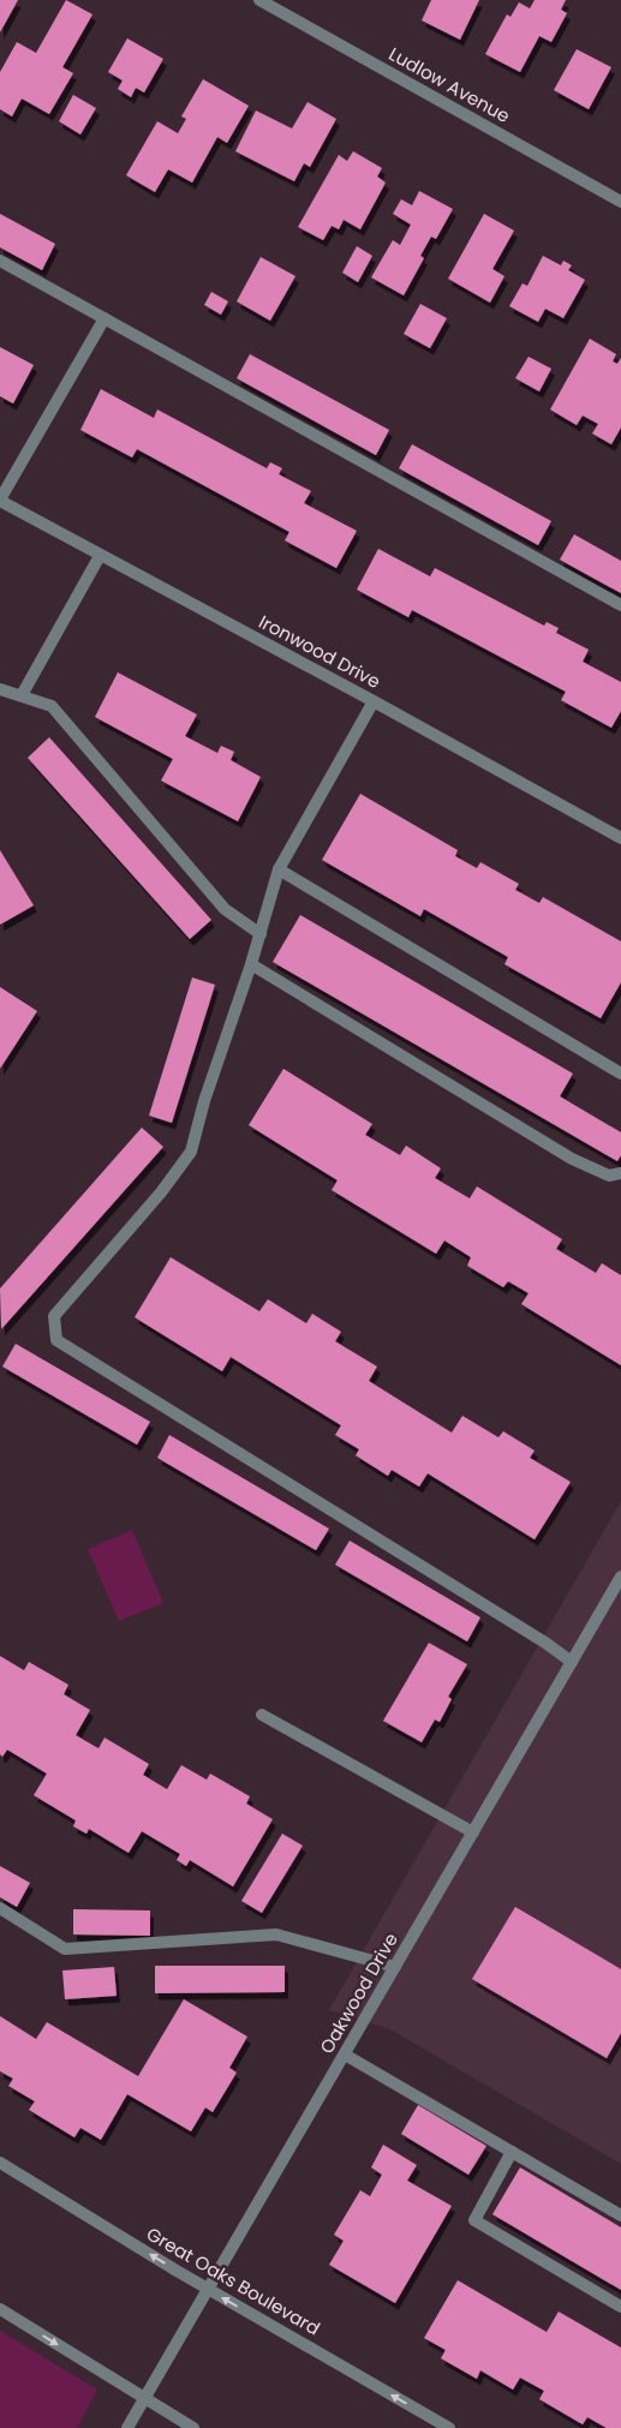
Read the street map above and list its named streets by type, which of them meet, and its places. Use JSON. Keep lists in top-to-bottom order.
{
  "streets": {
    "street": [
      "Ludlow Avenue",
      "Ironwood Drive",
      "Oakwood Drive",
      "Great Oaks Boulevard"
    ]
  },
  "crossings": [
    ["Oakwood Drive", "Great Oaks Boulevard"]
  ],
  "one_way": ["Great Oaks Boulevard"]
}
